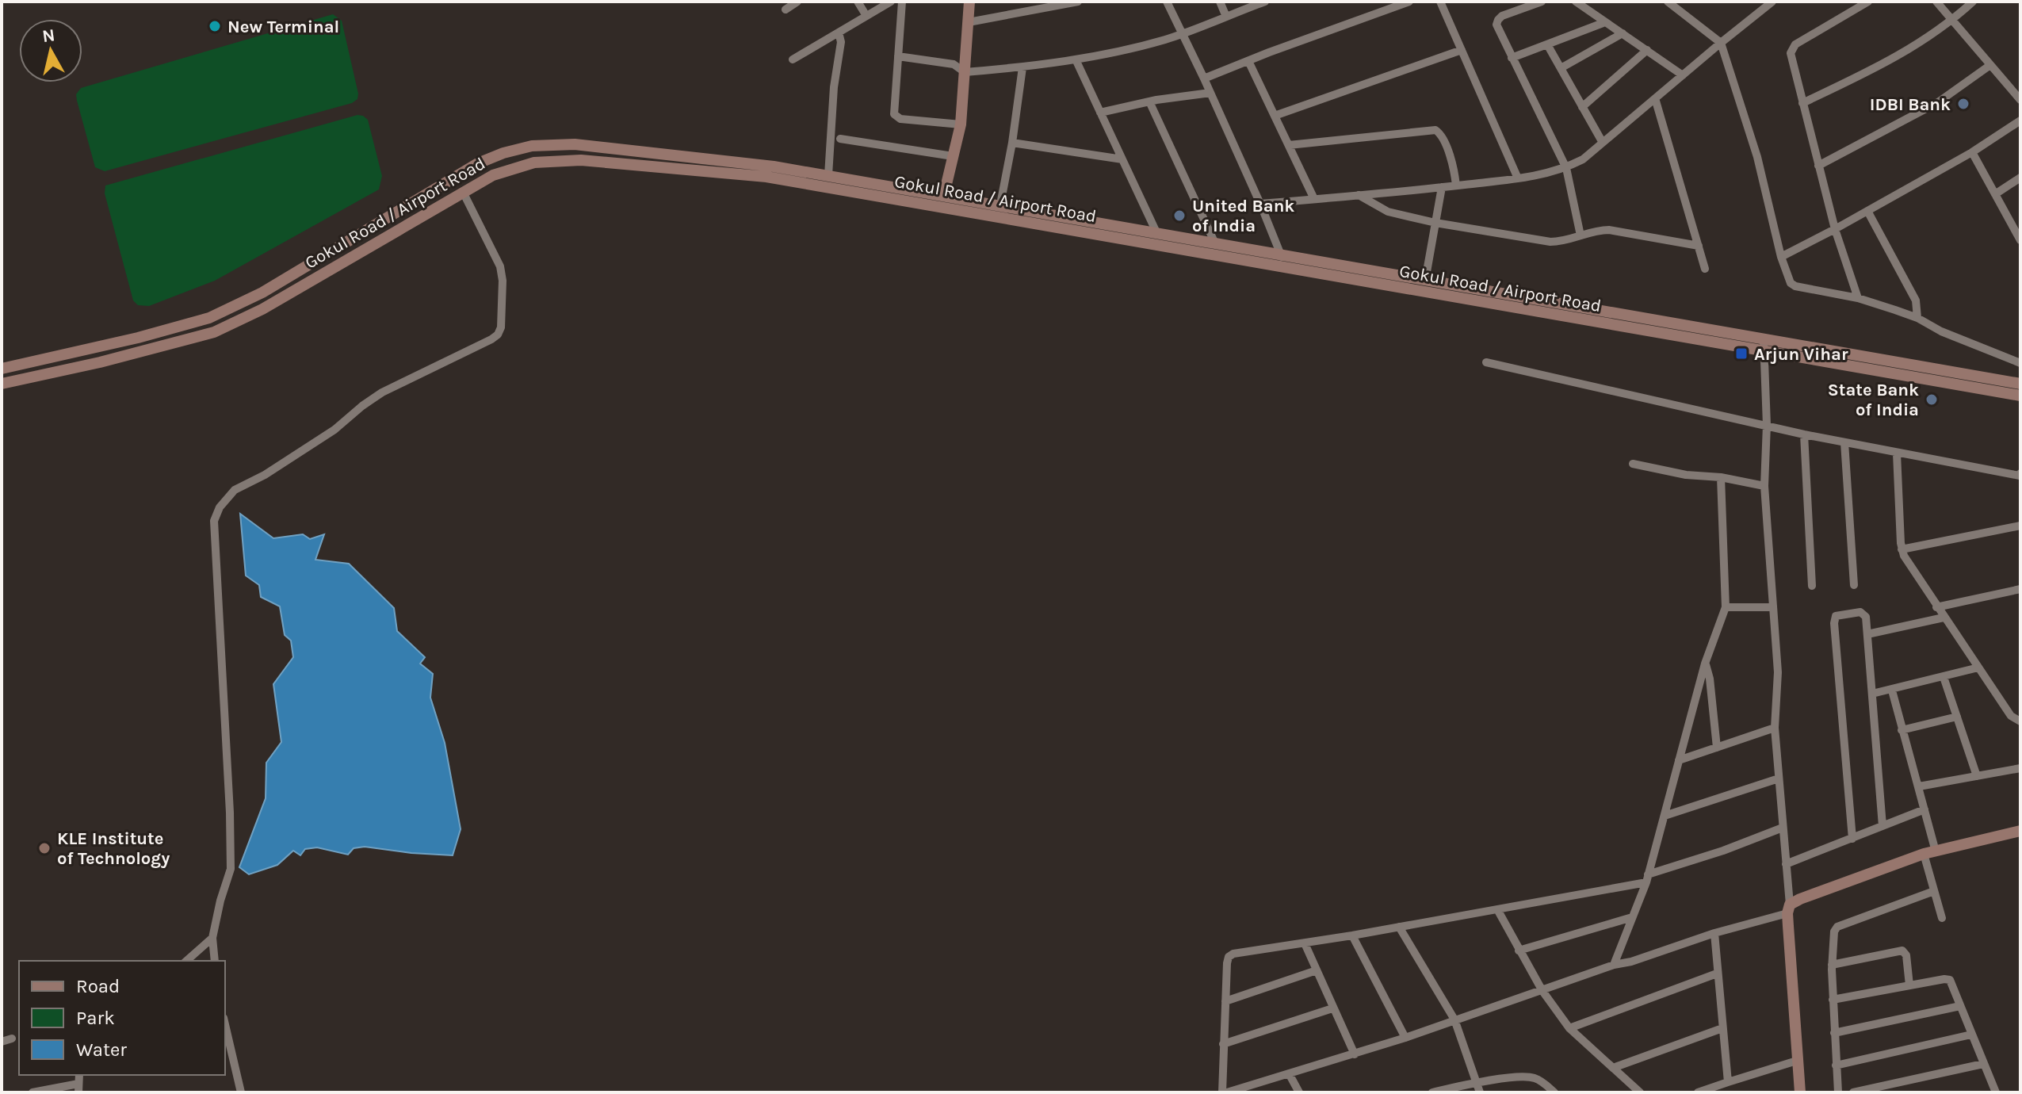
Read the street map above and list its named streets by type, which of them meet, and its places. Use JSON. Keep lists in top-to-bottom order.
{
  "streets": {
    "main road": ["Gokul Road / Airport Road"]
  },
  "places": {
    "other": [
      "New Terminal",
      "IDBI Bank",
      "United Bank of India",
      "State Bank of India",
      "KLE Institute of Technology"
    ],
    "transit": ["Arjun Vihar"]
  },
  "legend": ["Road", "Park", "Water"],
  "north": "top"
}
